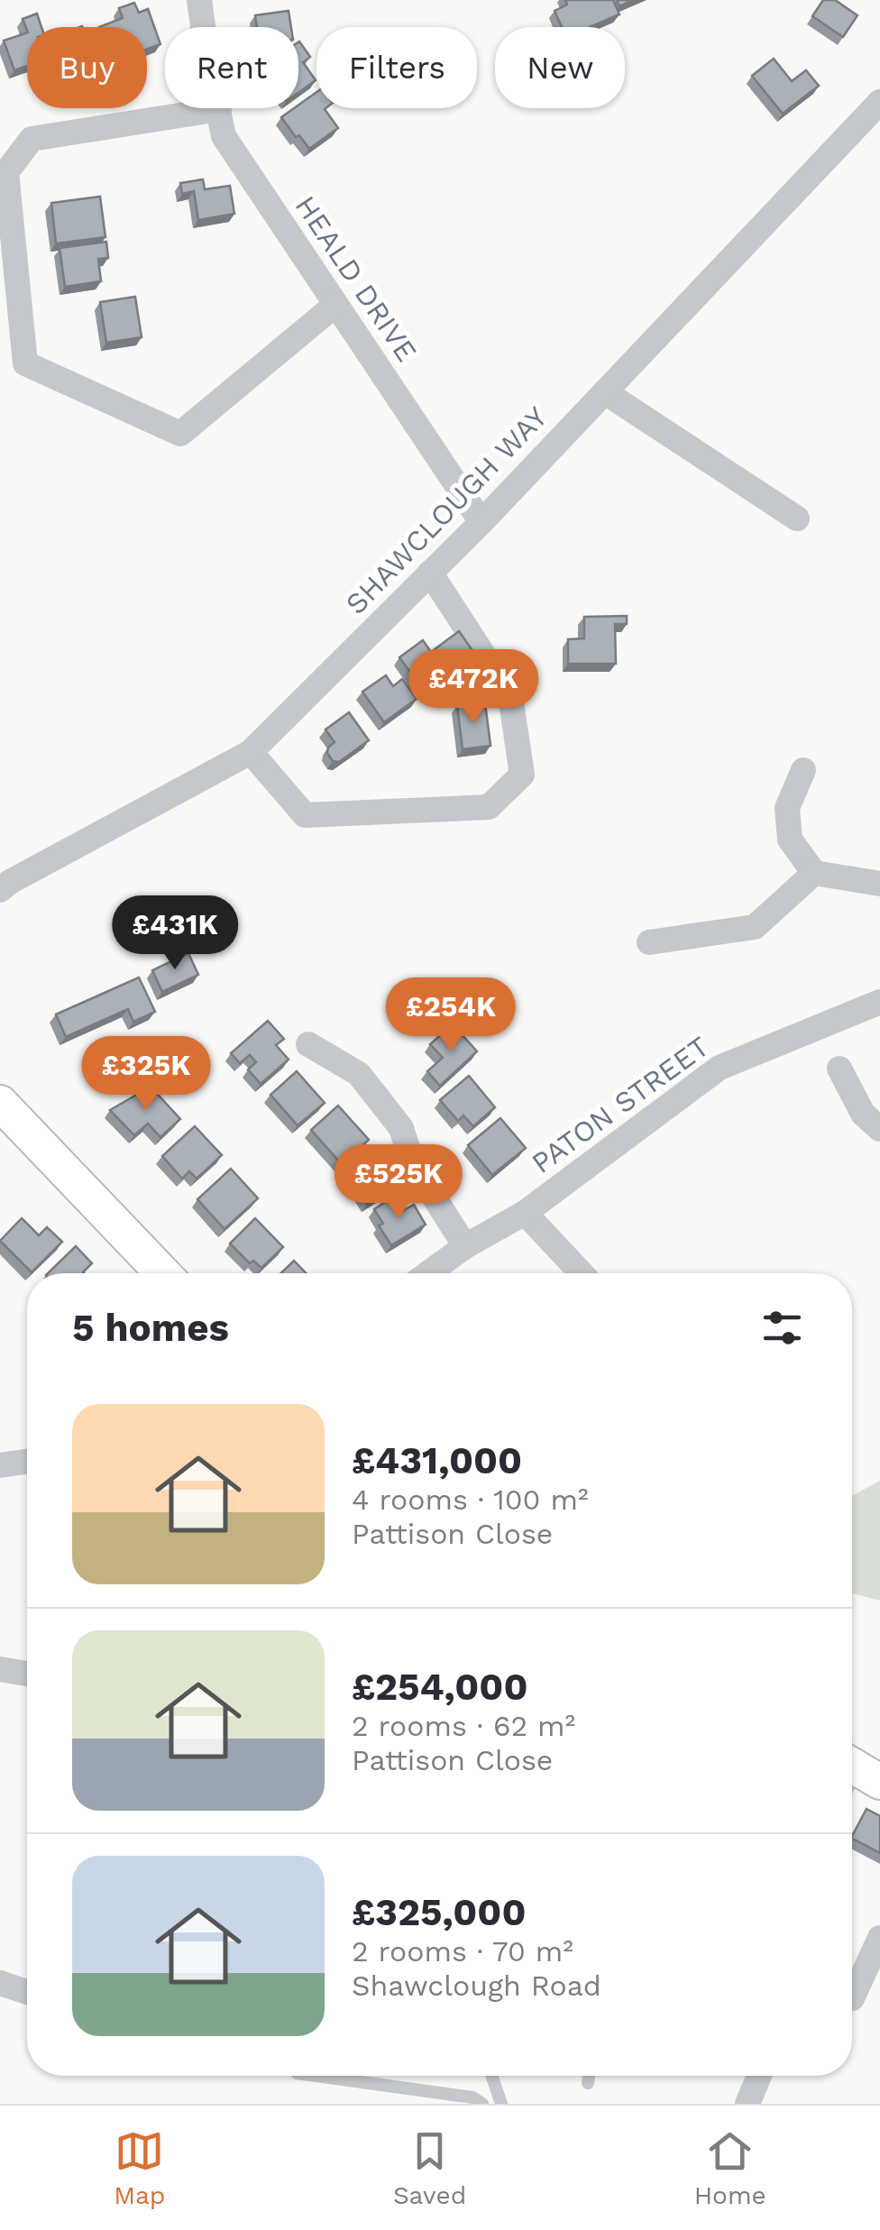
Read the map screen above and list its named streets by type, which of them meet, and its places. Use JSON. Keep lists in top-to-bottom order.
{
  "streets": {
    "street": ["HEALD DRIVE", "SHAWCLOUGH WAY", "PATON STREET"]
  },
  "crossings": [
    ["HEALD DRIVE", "SHAWCLOUGH WAY"]
  ],
  "page": {
    "chip": [
      "Buy",
      "Rent",
      "Filters",
      "New"
    ],
    "price": [
      "£472K",
      "£431K",
      "£254K",
      "£325K",
      "£525K"
    ],
    "heading": "5 homes",
    "list": [
      {
        "name": "£431,000",
        "note": "4 rooms · 100 m² · Pattison Close"
      },
      {
        "name": "£254,000",
        "note": "2 rooms · 62 m² · Pattison Close"
      },
      {
        "name": "£325,000",
        "note": "2 rooms · 70 m² · Shawclough Road"
      }
    ],
    "tabs": ["Map", "Saved", "Home"]
  }
}
